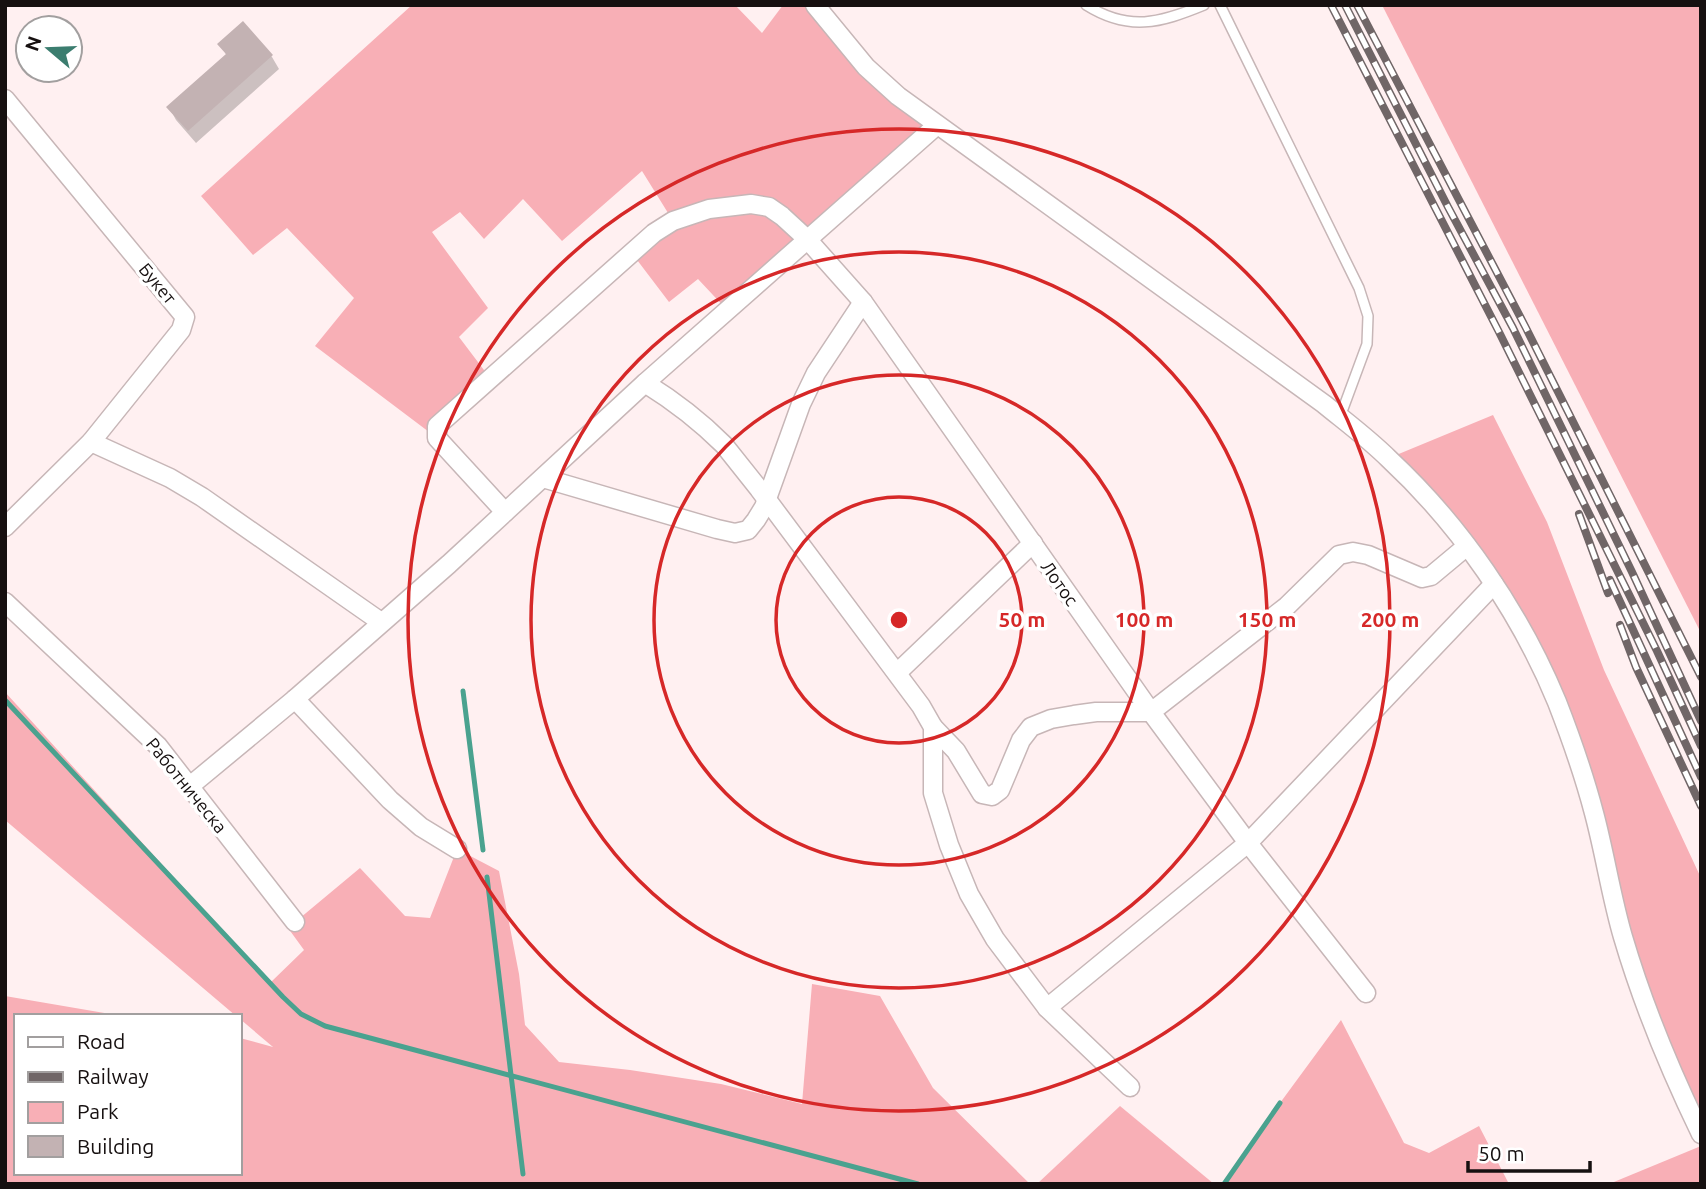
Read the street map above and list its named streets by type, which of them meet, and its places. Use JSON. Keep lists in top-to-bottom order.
{
  "streets": {
    "street": ["Букет", "Лотос", "Работническа"]
  },
  "legend": [
    "Road",
    "Railway",
    "Park",
    "Building"
  ],
  "scale_bar": "50 m",
  "north": "left",
  "rings": [
    "50 m",
    "100 m",
    "150 m",
    "200 m"
  ]
}
